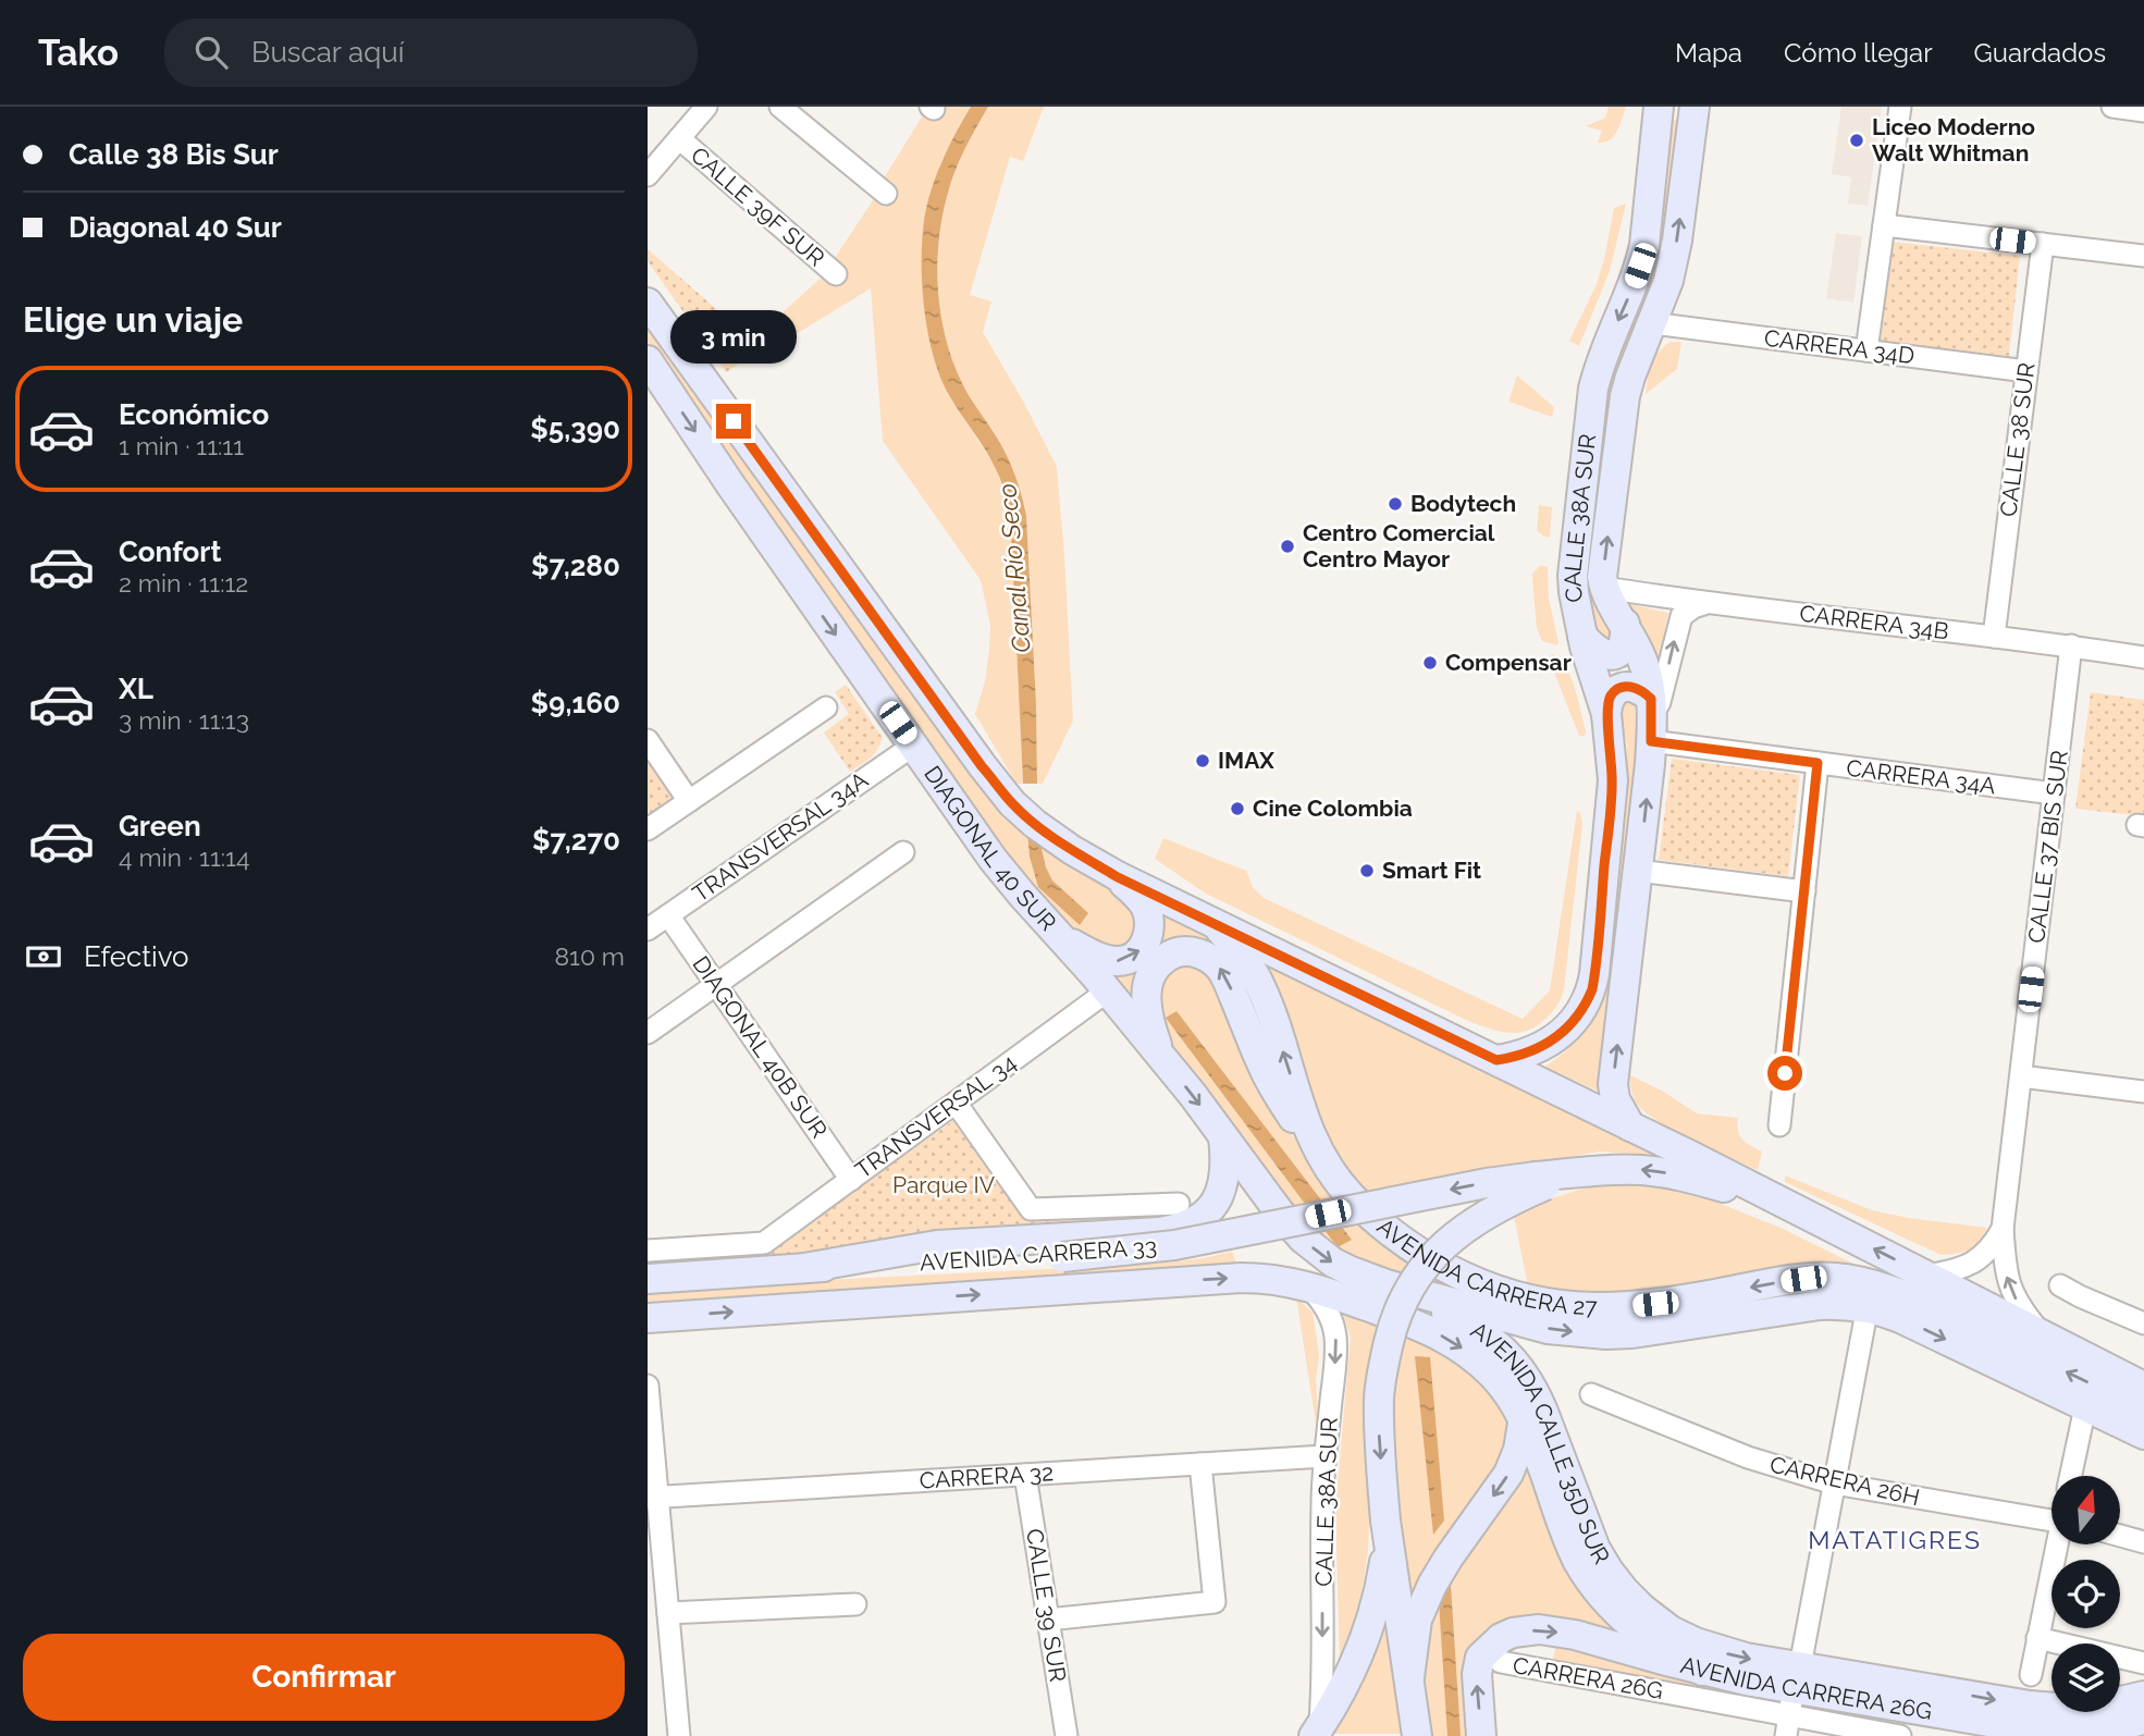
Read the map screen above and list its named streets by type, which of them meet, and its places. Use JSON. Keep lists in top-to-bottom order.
{
  "streets": {
    "main road": [
      "CALLE 38A SUR",
      "DIAGONAL 40 SUR",
      "AVENIDA CARRERA 33",
      "AVENIDA CARRERA 27",
      "AVENIDA CALLE 35D SUR",
      "AVENIDA CARRERA 26G"
    ],
    "street": [
      "CALLE 39F SUR",
      "CARRERA 34D",
      "CALLE 38 SUR",
      "CARRERA 34B",
      "CARRERA 34A",
      "TRANSVERSAL 34A",
      "CALLE 37 BIS SUR",
      "DIAGONAL 40B SUR",
      "TRANSVERSAL 34",
      "CARRERA 32",
      "CARRERA 26H",
      "CALLE 39 SUR",
      "CARRERA 26G"
    ]
  },
  "crossings": [
    ["CARRERA 34D", "CALLE 38 SUR"],
    ["CARRERA 34D", "CALLE 38A SUR"],
    ["CALLE 38 SUR", "CARRERA 34B"],
    ["CALLE 38A SUR", "CARRERA 34B"],
    ["CALLE 38A SUR", "CARRERA 34A"],
    ["CALLE 38A SUR", "AVENIDA CARRERA 33"],
    ["CALLE 38A SUR", "CARRERA 32"],
    ["CARRERA 34B", "CALLE 37 BIS SUR"],
    ["CARRERA 34A", "CALLE 37 BIS SUR"],
    ["TRANSVERSAL 34A", "DIAGONAL 40 SUR"],
    ["TRANSVERSAL 34A", "DIAGONAL 40B SUR"],
    ["DIAGONAL 40 SUR", "TRANSVERSAL 34"],
    ["DIAGONAL 40 SUR", "AVENIDA CALLE 35D SUR"],
    ["DIAGONAL 40B SUR", "TRANSVERSAL 34"],
    ["AVENIDA CARRERA 33", "AVENIDA CALLE 35D SUR"],
    ["AVENIDA CALLE 35D SUR", "AVENIDA CARRERA 26G"],
    ["CARRERA 32", "CALLE 39 SUR"],
    ["CARRERA 26G", "AVENIDA CARRERA 26G"]
  ],
  "districts": ["MATATIGRES"],
  "water": ["Canal Río Seco"],
  "parks": ["Parque IV"],
  "places": [
    "Liceo Moderno Walt Whitman",
    "Bodytech",
    "Centro Comercial Centro Mayor",
    "Compensar",
    "IMAX",
    "Cine Colombia",
    "Smart Fit"
  ],
  "north": "top",
  "page": {
    "header": "Tako",
    "search": "Buscar aquí",
    "nav": ["Mapa", "Cómo llegar", "Guardados"],
    "banner": ["Calle 38 Bis Sur", "Diagonal 40 Sur"],
    "heading": "Elige un viaje",
    "bubble": "3 min",
    "list": [
      {
        "name": "Económico",
        "note": "1 min · 11:11",
        "value": "$5,390"
      },
      {
        "name": "Confort",
        "note": "2 min · 11:12",
        "value": "$7,280"
      },
      {
        "name": "XL",
        "note": "3 min · 11:13",
        "value": "$9,160"
      },
      {
        "name": "Green",
        "note": "4 min · 11:14",
        "value": "$7,270"
      }
    ],
    "pay": ["Efectivo", "810 m"],
    "buttons": "Confirmar"
  }
}
